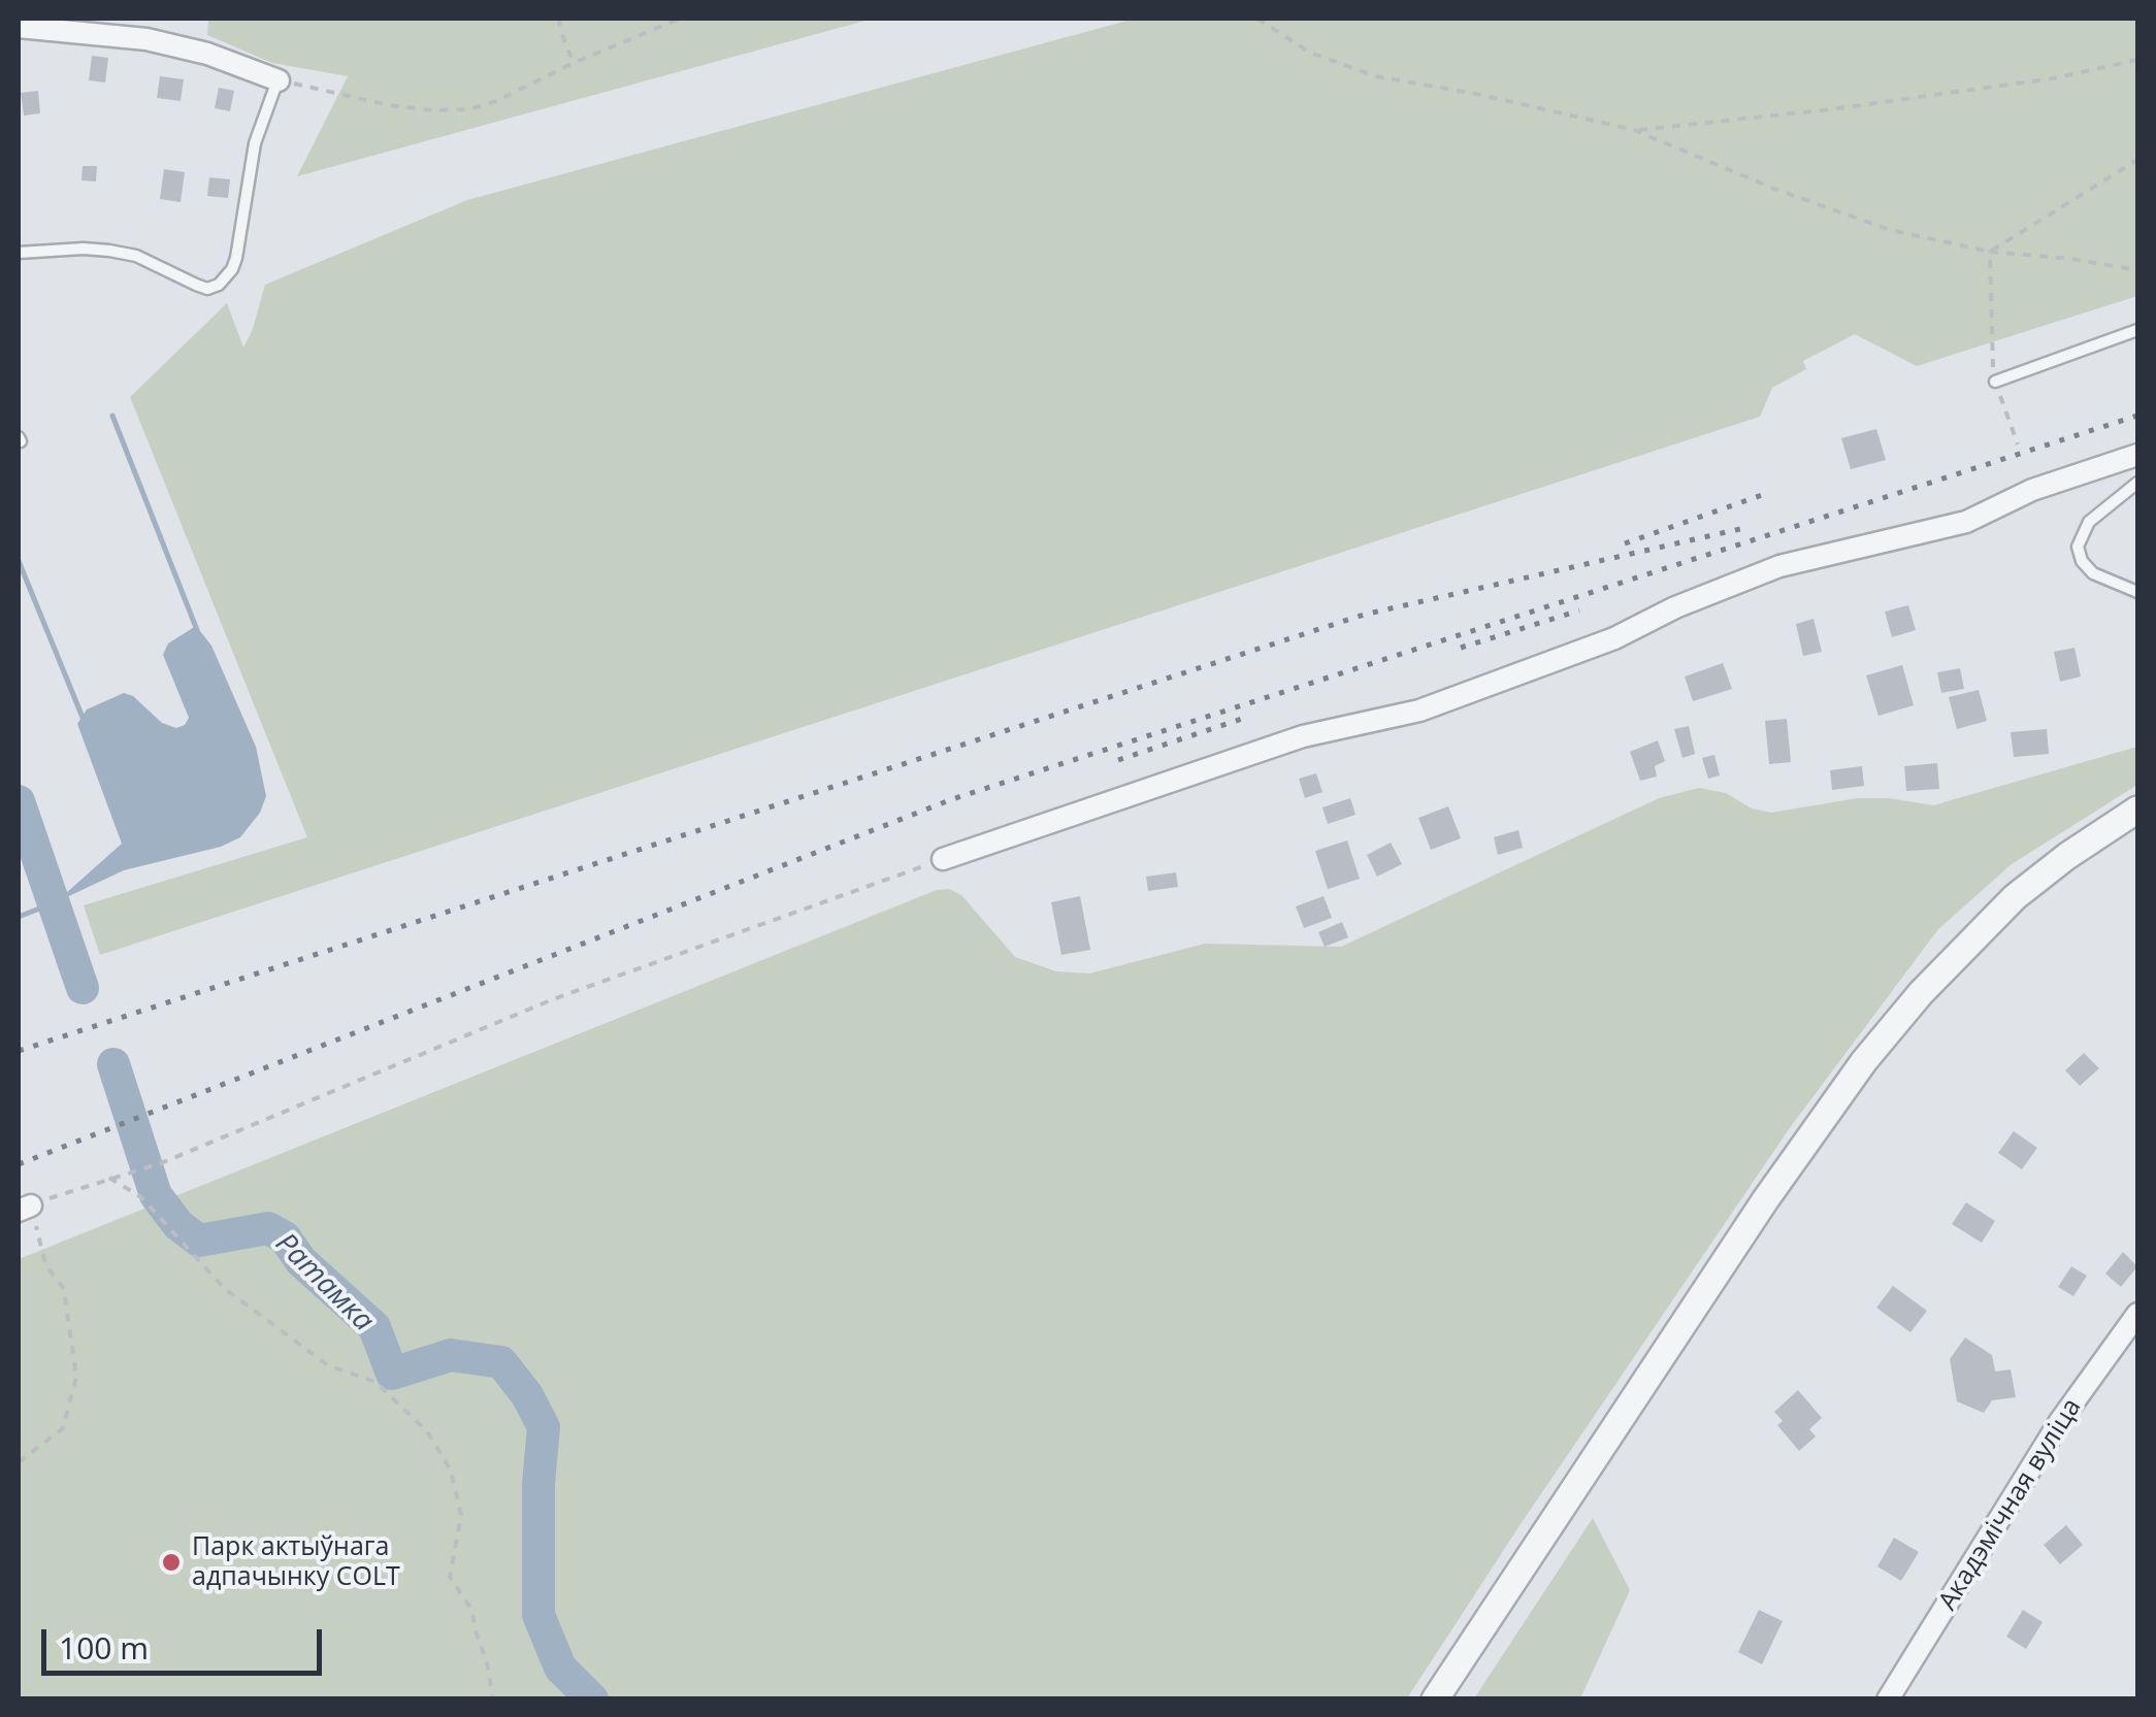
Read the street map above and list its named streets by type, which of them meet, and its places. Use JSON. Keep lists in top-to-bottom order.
{
  "streets": {
    "street": ["Акадэмічная вуліца"]
  },
  "water": ["Ратамка"],
  "places": ["Парк актыўнага адпачынку COLT"],
  "scale_bar": "100 m"
}
